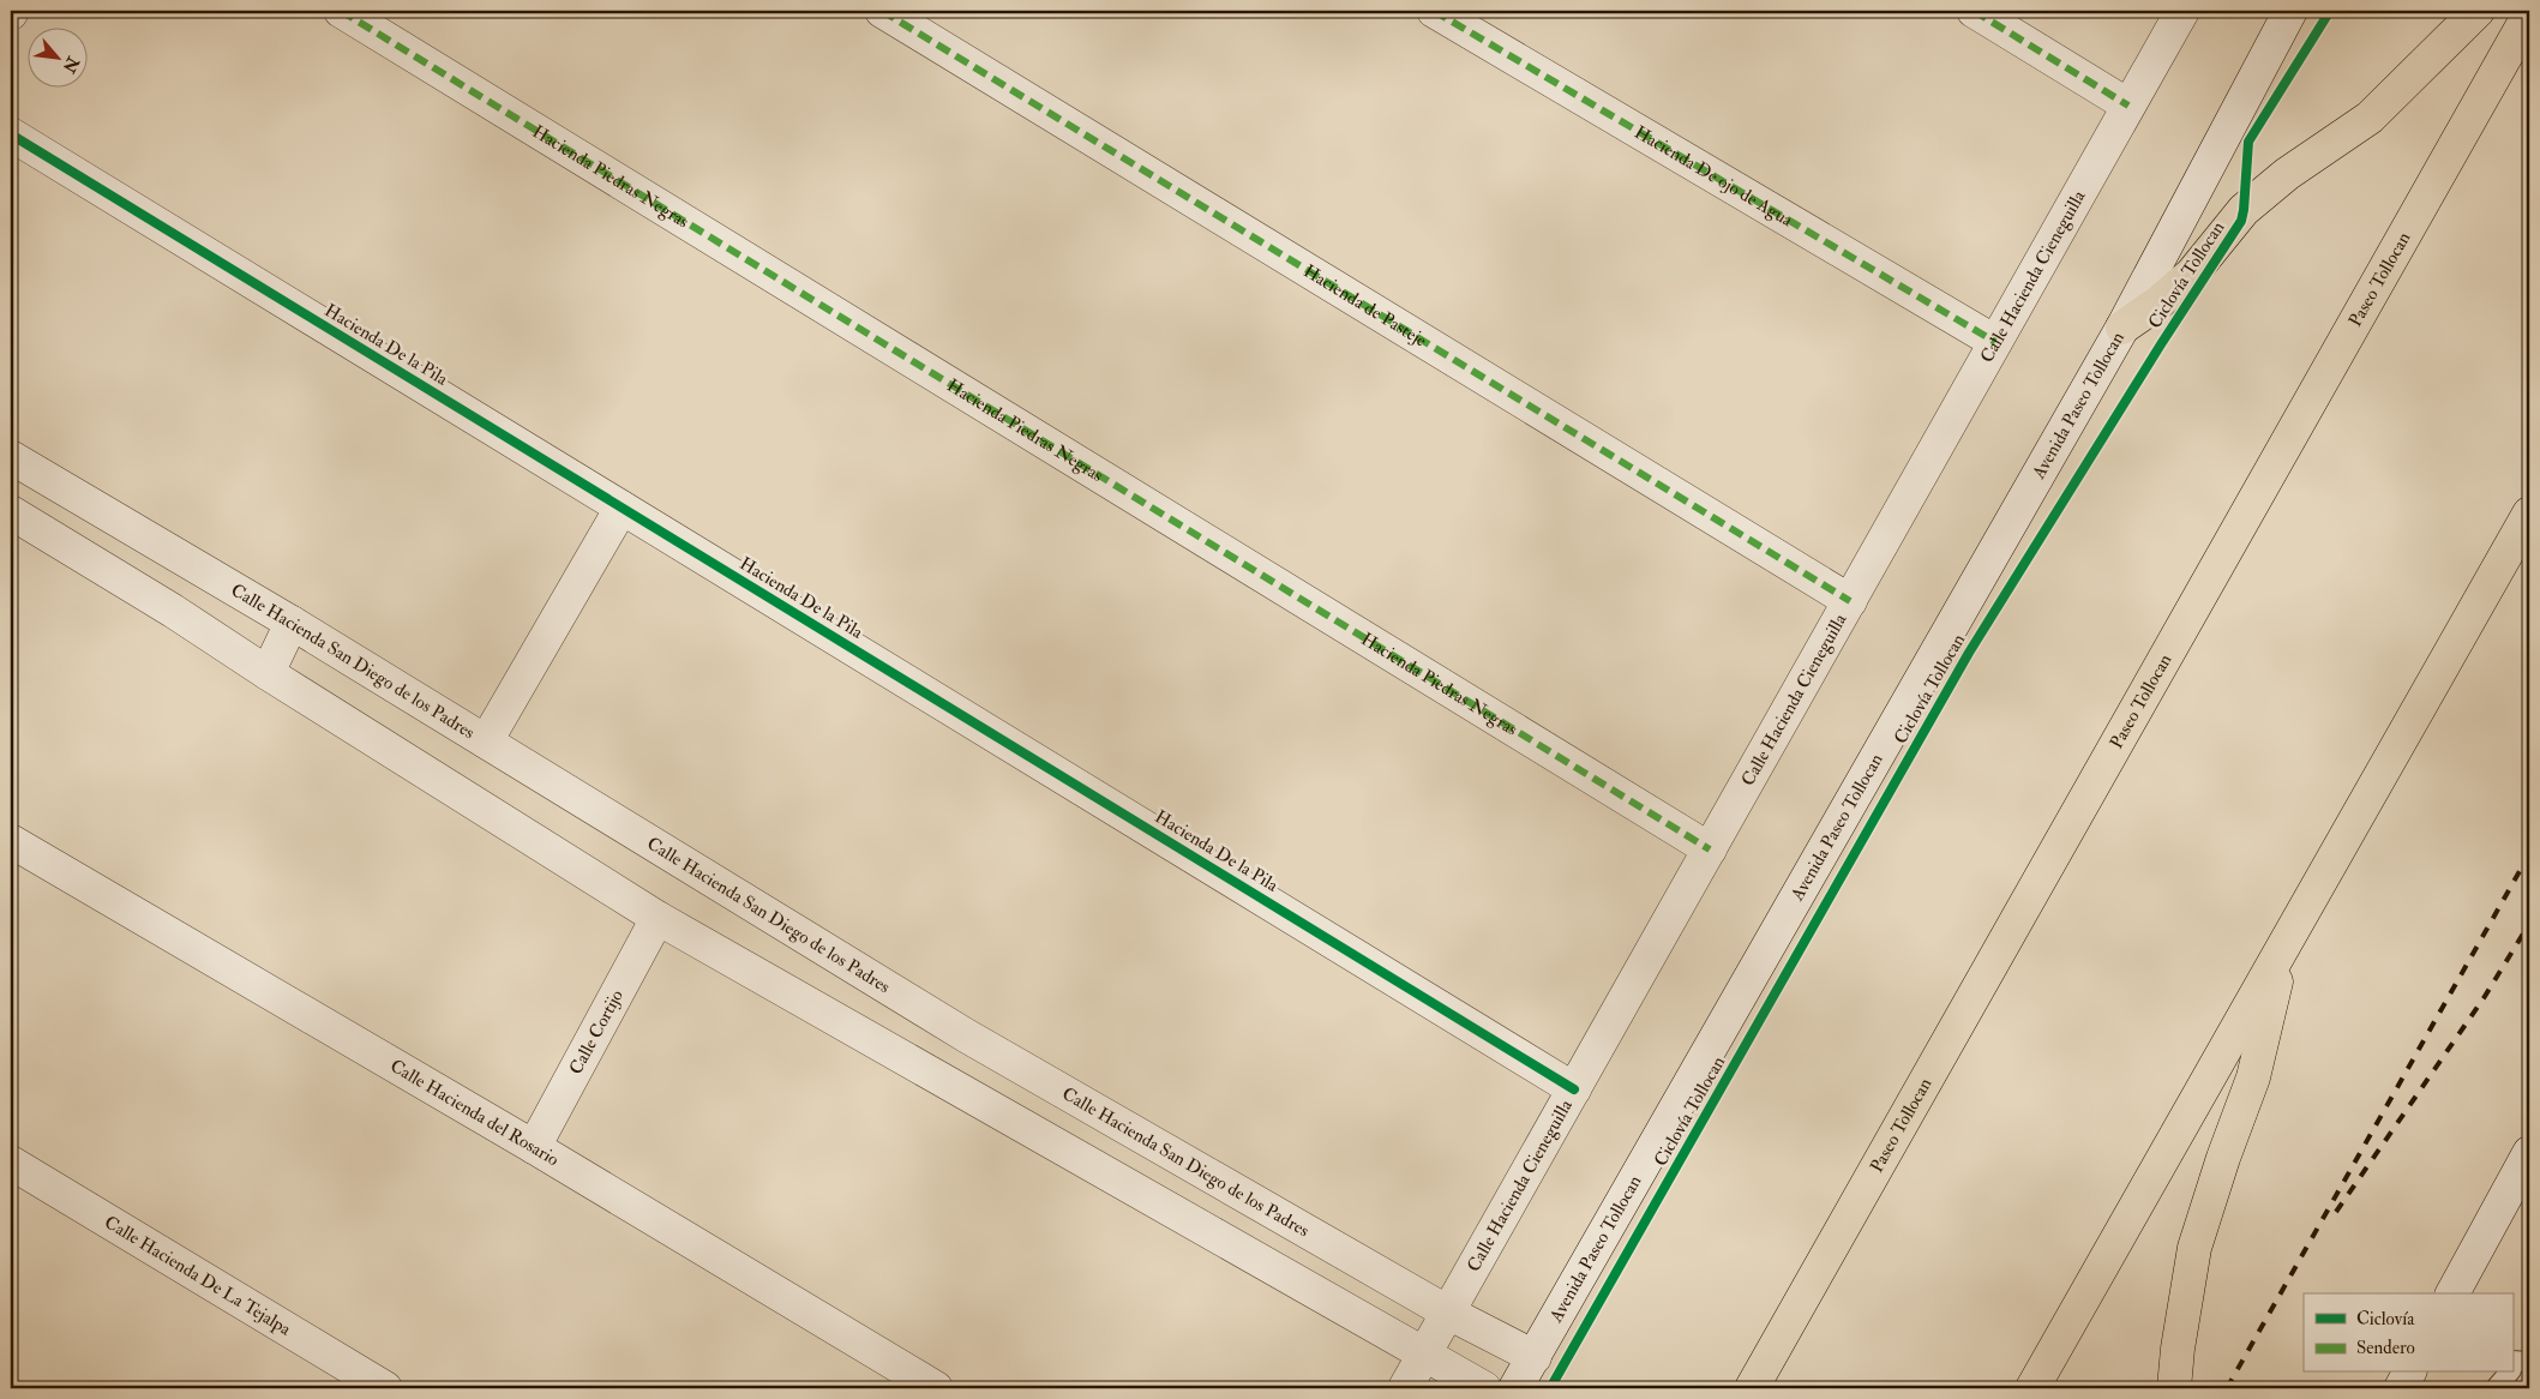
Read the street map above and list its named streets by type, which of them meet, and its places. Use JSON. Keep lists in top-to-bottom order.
{
  "streets": {
    "highway": ["Paseo Tollocan"],
    "street": [
      "Hacienda Piedras Negras",
      "Hacienda De ojo de Agua",
      "Calle Hacienda Cieneguilla",
      "Hacienda de Pasteje",
      "Hacienda De la Pila",
      "Avenida Paseo Tollocan",
      "Calle Hacienda San Diego de los Padres",
      "Calle Cortijo",
      "Calle Hacienda del Rosario",
      "Calle Hacienda De La Tejalpa"
    ],
    "cycle path": ["Ciclovía Tollocan"]
  },
  "crossings": [
    ["Hacienda Piedras Negras", "Calle Hacienda Cieneguilla"],
    ["Hacienda De ojo de Agua", "Calle Hacienda Cieneguilla"],
    ["Calle Hacienda Cieneguilla", "Hacienda de Pasteje"],
    ["Calle Hacienda Cieneguilla", "Hacienda De la Pila"],
    ["Calle Hacienda Cieneguilla", "Calle Hacienda San Diego de los Padres"],
    ["Avenida Paseo Tollocan", "Calle Hacienda San Diego de los Padres"],
    ["Calle Cortijo", "Calle Hacienda del Rosario"]
  ],
  "legend": ["Ciclovía", "Sendero"],
  "north": "bottom right"
}
